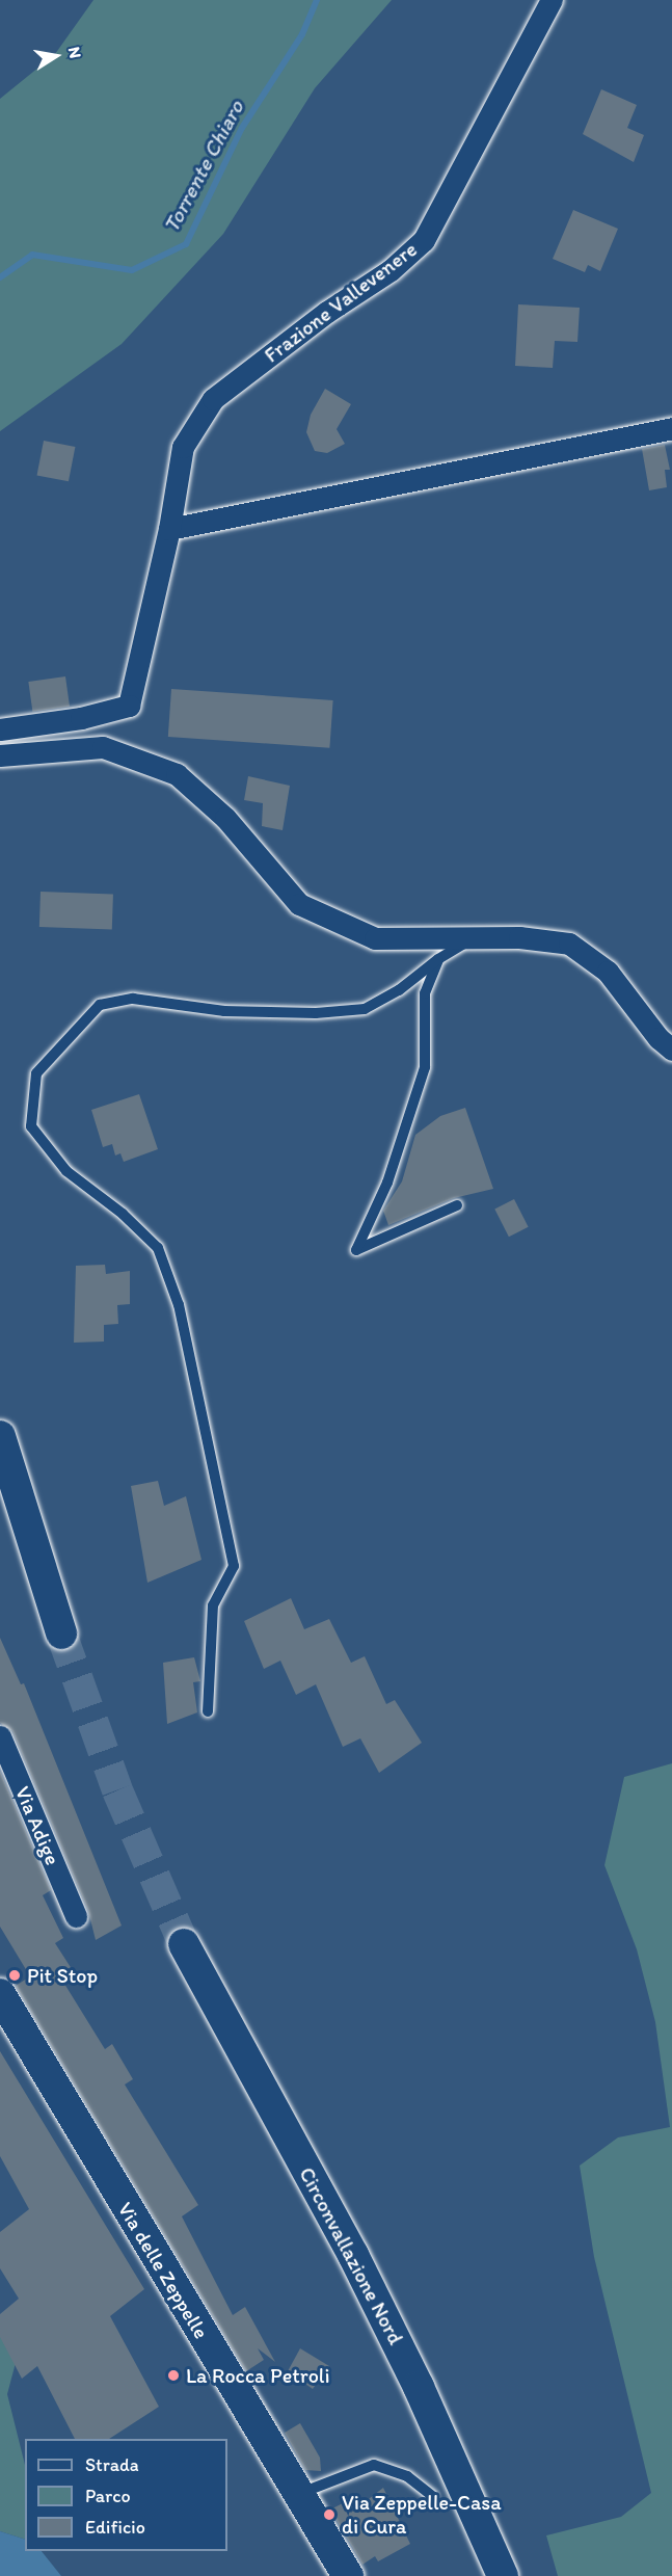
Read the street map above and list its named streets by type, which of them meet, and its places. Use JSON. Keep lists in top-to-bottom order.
{
  "streets": {
    "main road": ["Circonvallazione Nord", "Via delle Zeppelle"],
    "street": ["Frazione Vallevenere", "Via Adige"]
  },
  "water": ["Torrente Chiaro"],
  "places": ["Pit Stop", "La Rocca Petroli", "Via Zeppelle-Casa di Cura"],
  "legend": ["Strada", "Parco", "Edificio"],
  "north": "right"
}
